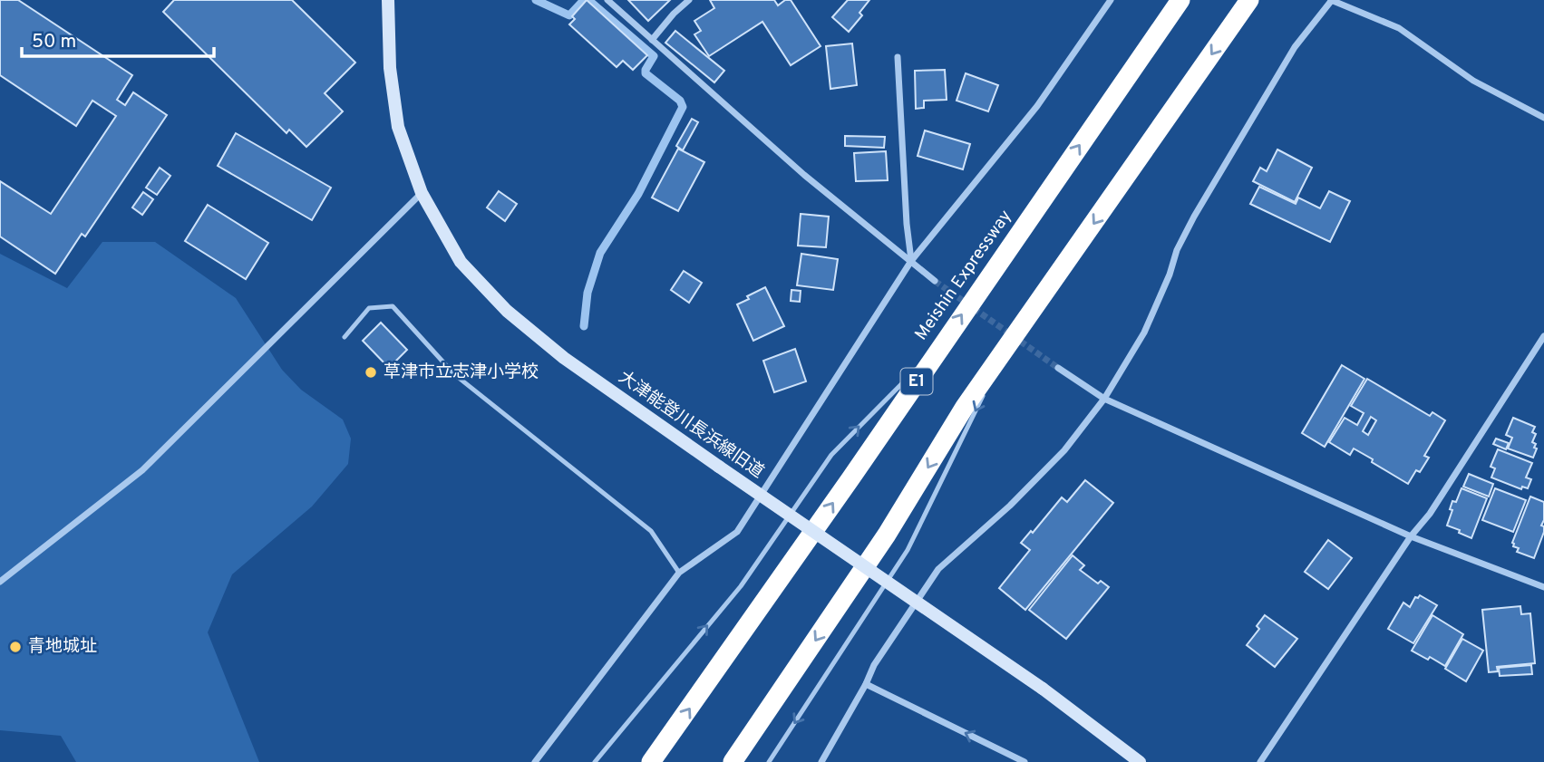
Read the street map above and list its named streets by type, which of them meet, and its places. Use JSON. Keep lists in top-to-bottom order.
{
  "streets": {
    "highway": ["Meishin Expressway", "E1"],
    "street": ["大津能登川長浜線旧道"]
  },
  "places": ["草津市立志津小学校", "青地城址"],
  "scale_bar": "50 m"
}
